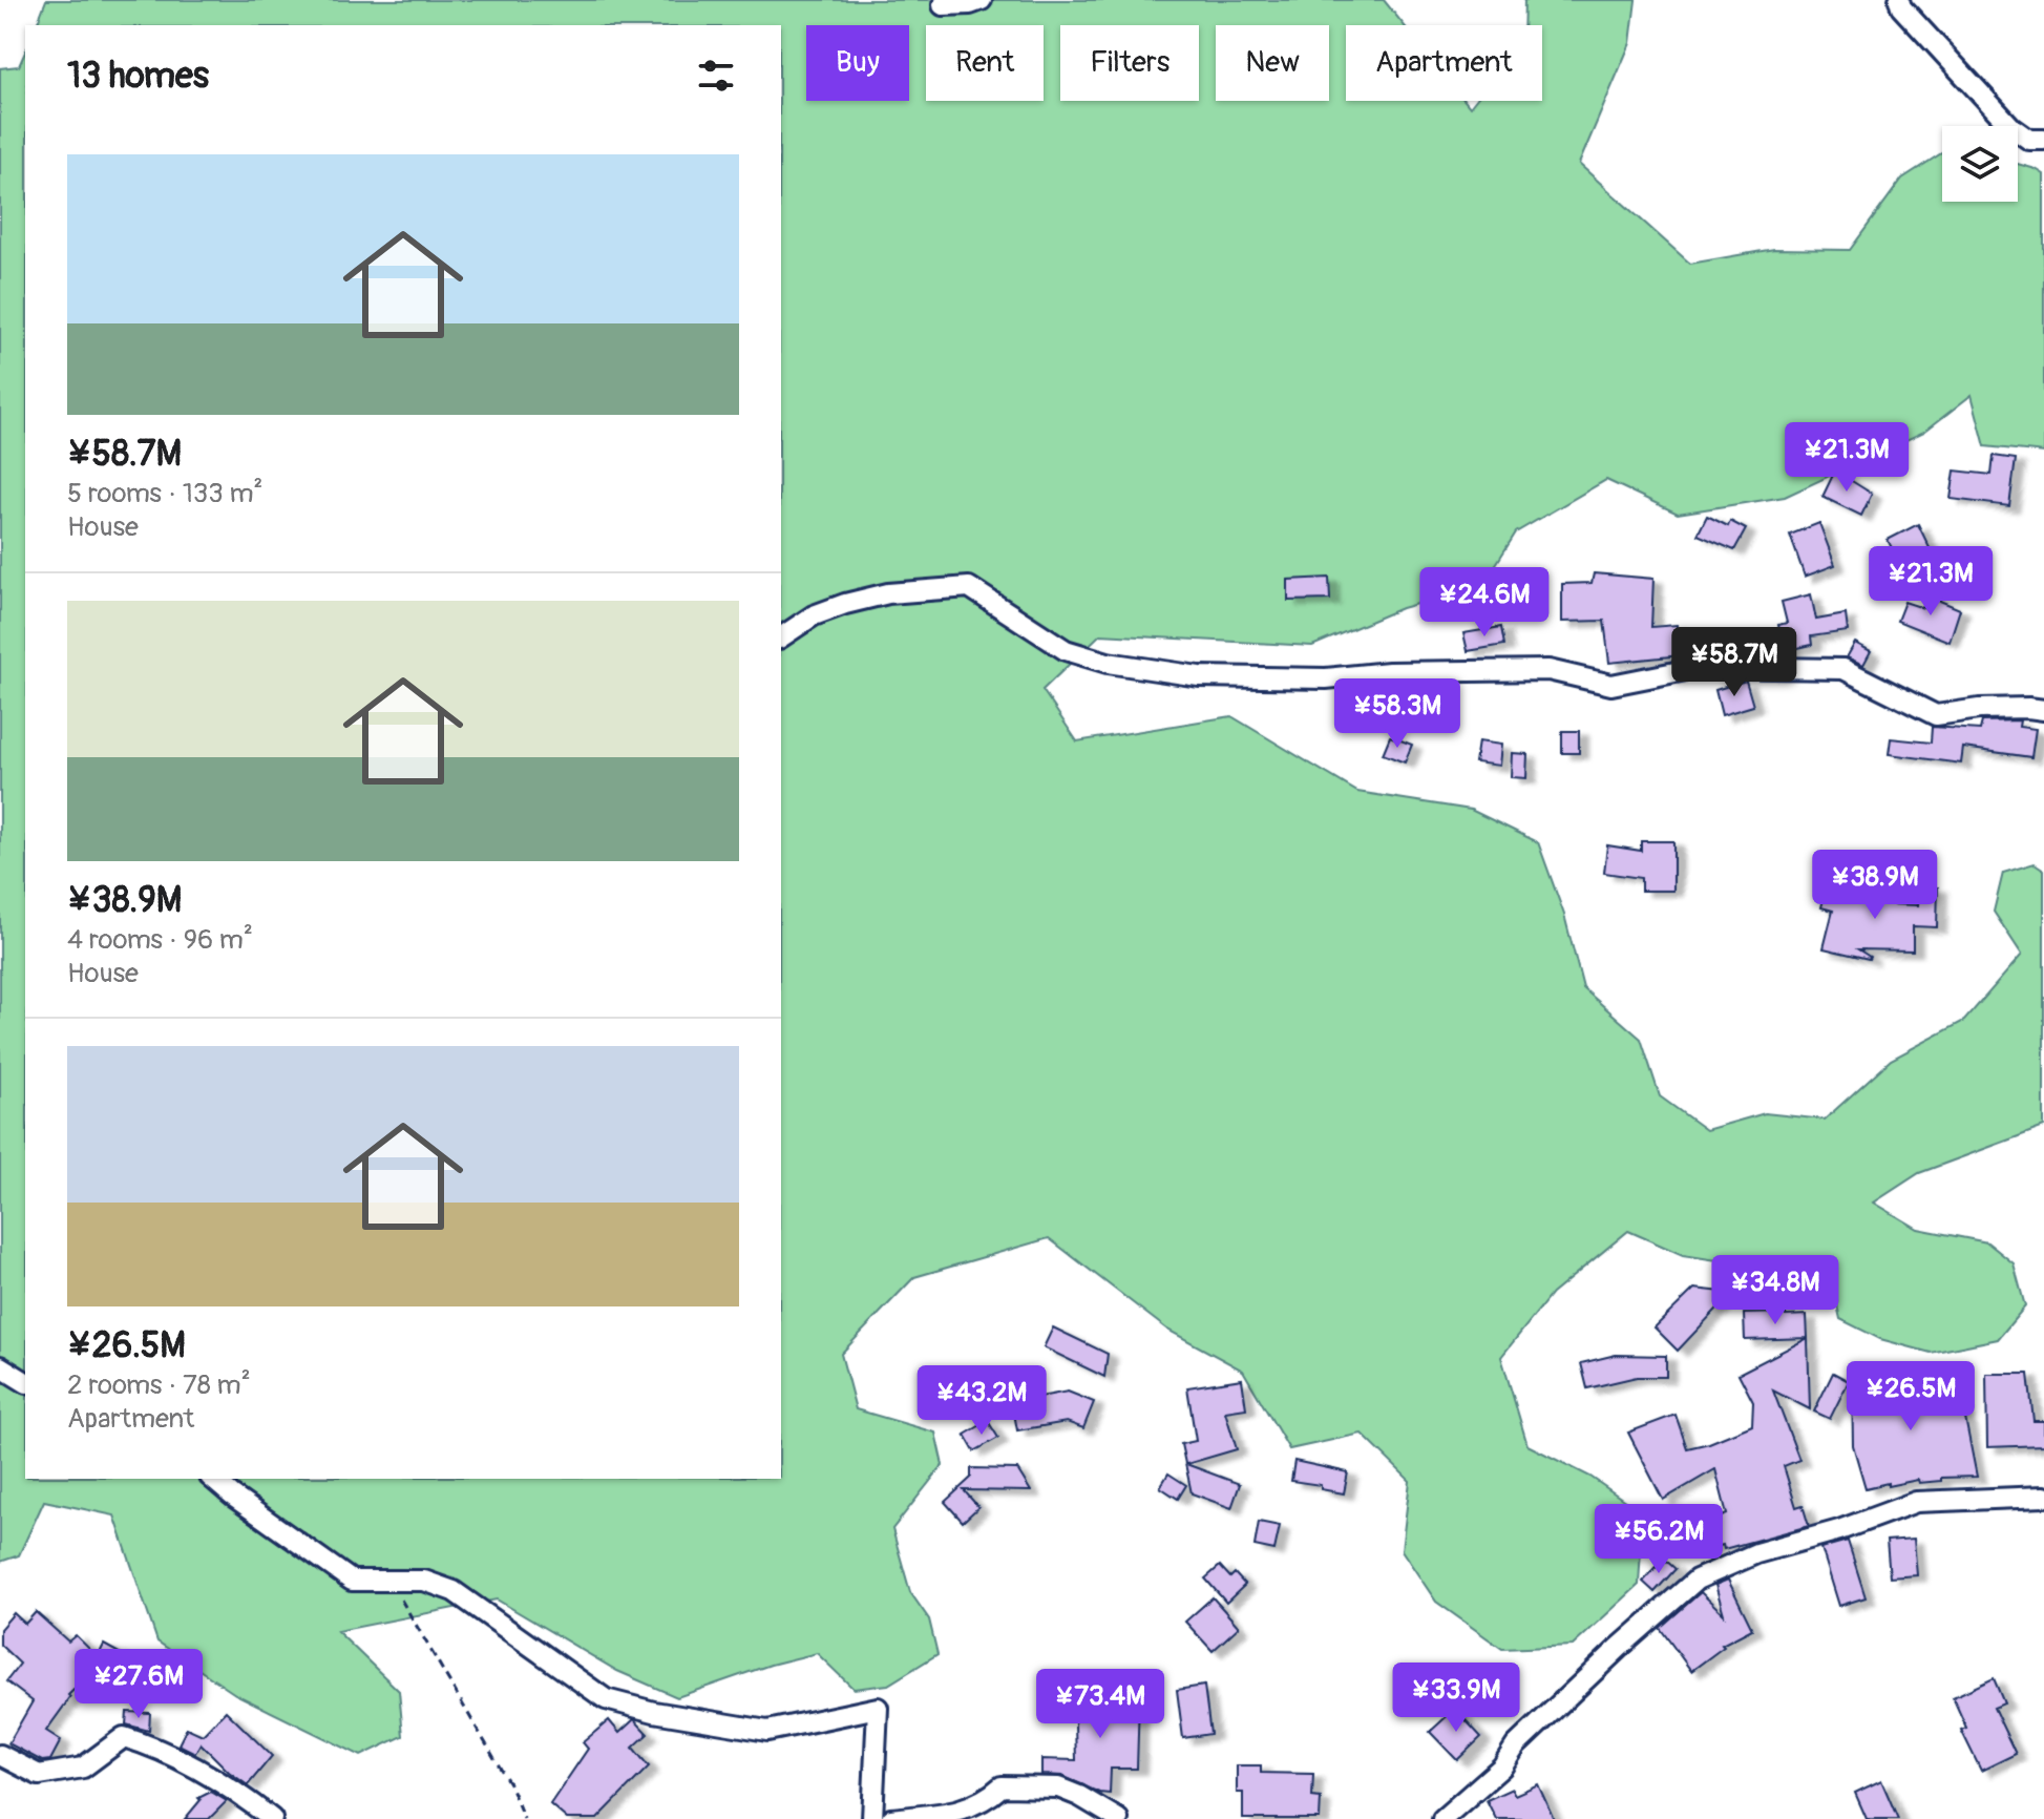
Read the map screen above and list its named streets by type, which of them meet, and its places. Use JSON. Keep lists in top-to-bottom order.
{
  "page": {
    "chip": [
      "Buy",
      "Rent",
      "Filters",
      "New",
      "Apartment"
    ],
    "heading": "13 homes",
    "list": [
      {
        "name": "¥58.7M",
        "note": "5 rooms · 133 m² · House"
      },
      {
        "name": "¥38.9M",
        "note": "4 rooms · 96 m² · House"
      },
      {
        "name": "¥26.5M",
        "note": "2 rooms · 78 m² · Apartment"
      }
    ],
    "price": [
      "¥21.3M",
      "¥21.3M",
      "¥24.6M",
      "¥58.7M",
      "¥58.3M",
      "¥38.9M",
      "¥34.8M",
      "¥26.5M",
      "¥43.2M",
      "¥56.2M",
      "¥27.6M",
      "¥33.9M",
      "¥73.4M"
    ]
  }
}
